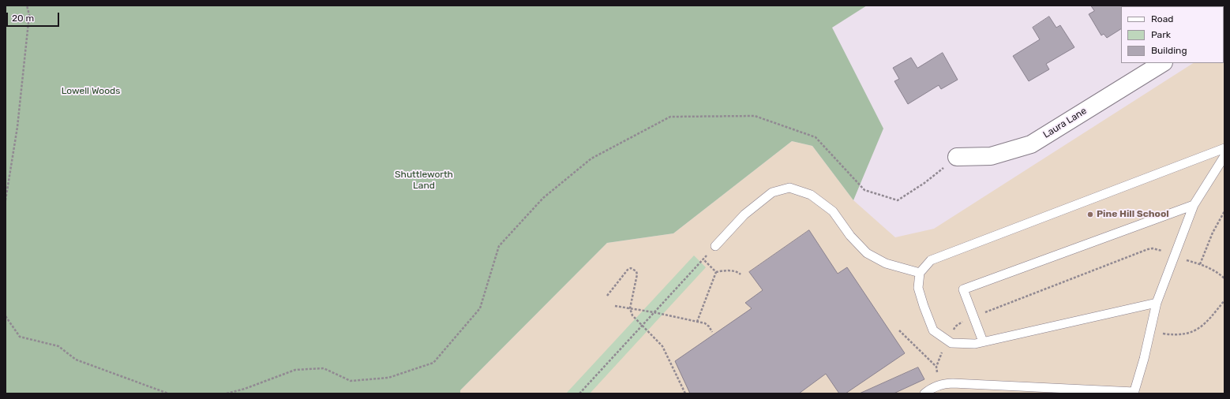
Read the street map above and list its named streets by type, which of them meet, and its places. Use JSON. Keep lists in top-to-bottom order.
{
  "streets": {
    "street": ["Laura Lane"]
  },
  "parks": ["Lowell Woods", "Shuttleworth Land"],
  "places": ["Pine Hill School"],
  "legend": ["Road", "Park", "Building"],
  "scale_bar": "20 m"
}
